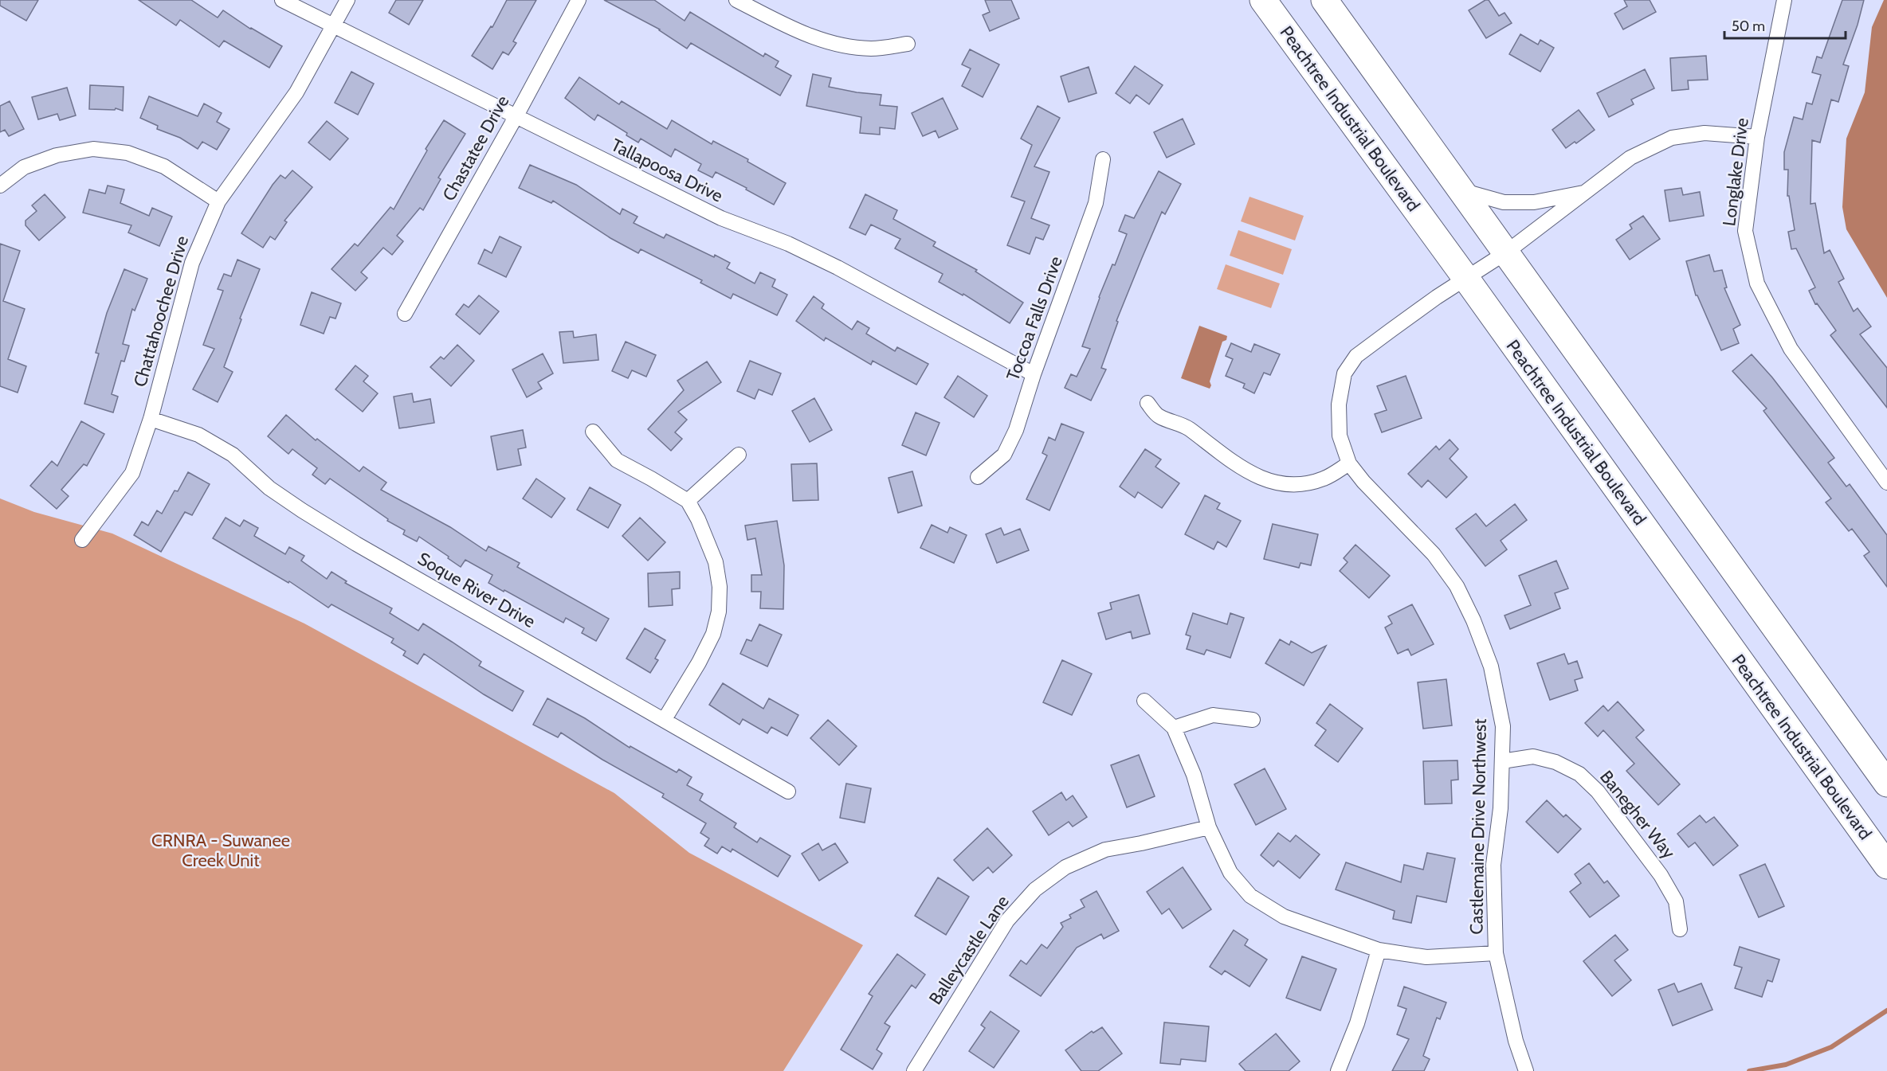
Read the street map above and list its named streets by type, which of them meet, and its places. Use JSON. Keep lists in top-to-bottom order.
{
  "streets": {
    "highway": ["Peachtree Industrial Boulevard"],
    "street": [
      "Chastatee Drive",
      "Tallapoosa Drive",
      "Longlake Drive",
      "Chattahoochee Drive",
      "Toccoa Falls Drive",
      "Soque River Drive",
      "Banegher Way",
      "Castlemaine Drive Northwest",
      "Balleycastle Lane"
    ]
  },
  "crossings": [
    ["Peachtree Industrial Boulevard", "Castlemaine Drive Northwest"],
    ["Chastatee Drive", "Tallapoosa Drive"],
    ["Tallapoosa Drive", "Chattahoochee Drive"],
    ["Tallapoosa Drive", "Toccoa Falls Drive"],
    ["Longlake Drive", "Castlemaine Drive Northwest"],
    ["Chattahoochee Drive", "Soque River Drive"],
    ["Banegher Way", "Castlemaine Drive Northwest"]
  ],
  "parks": ["CRNRA - Suwanee Creek Unit"],
  "scale_bar": "50 m"
}
